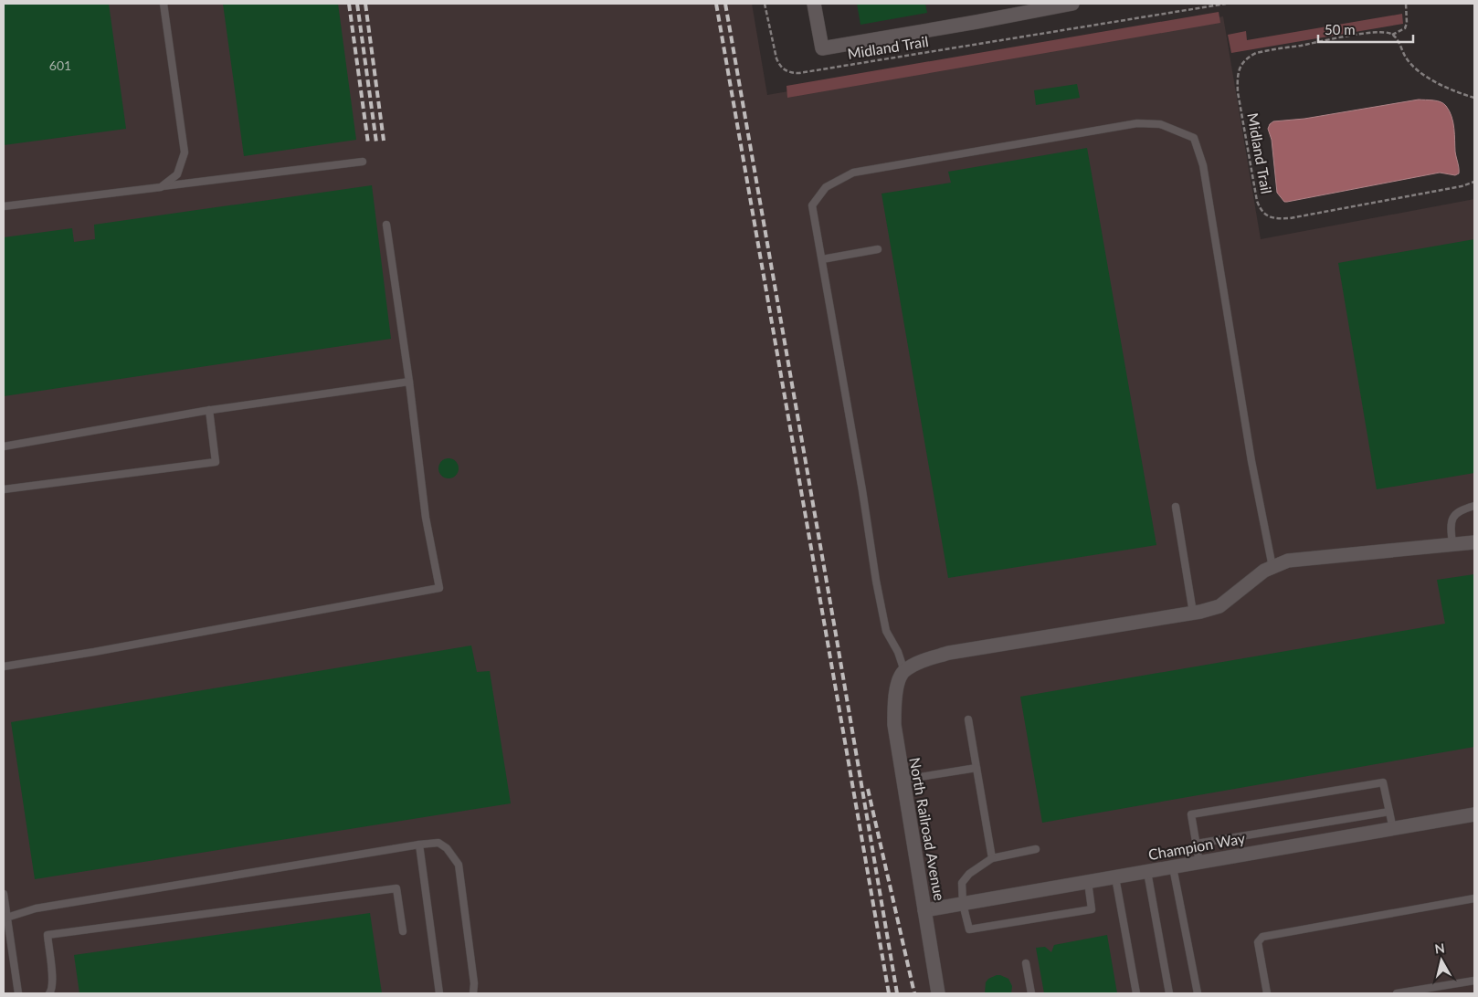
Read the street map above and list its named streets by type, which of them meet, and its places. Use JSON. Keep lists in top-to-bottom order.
{
  "streets": {
    "street": ["North Railroad Avenue", "Champion Way"],
    "path": ["Midland Trail"]
  },
  "crossings": [
    ["North Railroad Avenue", "Champion Way"]
  ],
  "house_numbers": ["601"],
  "scale_bar": "50 m",
  "north": "top"
}
